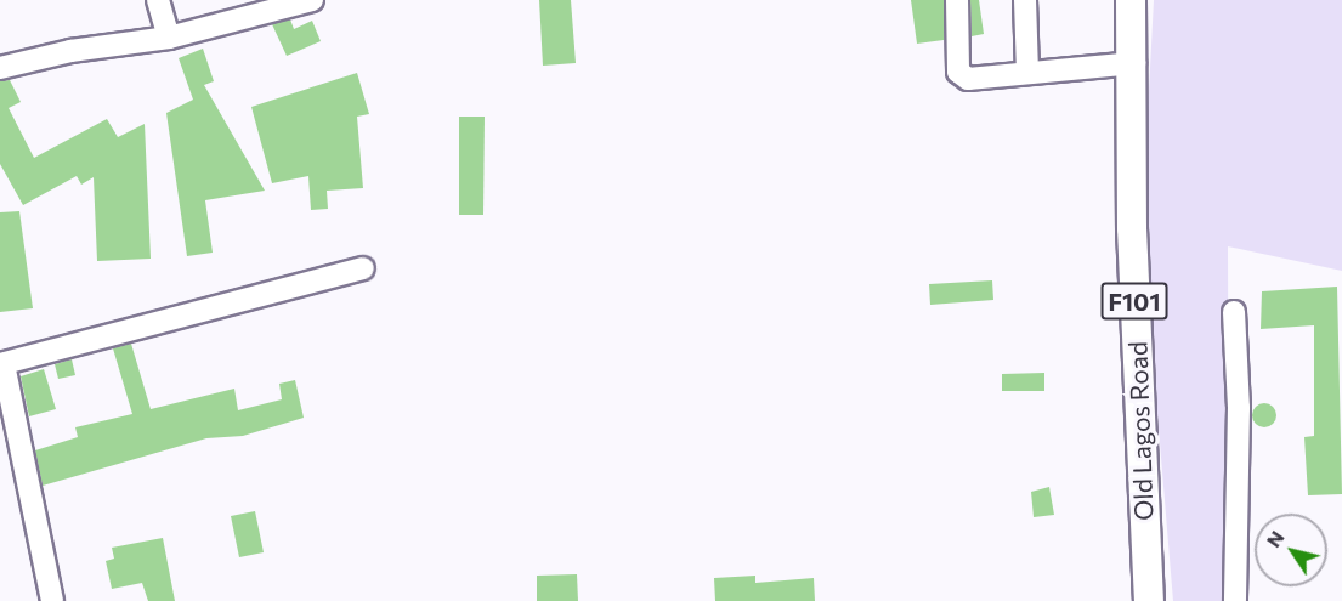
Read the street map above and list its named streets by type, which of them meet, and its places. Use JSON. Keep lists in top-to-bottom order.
{
  "streets": {
    "main road": ["F101", "Old Lagos Road"]
  },
  "north": "top left"
}
